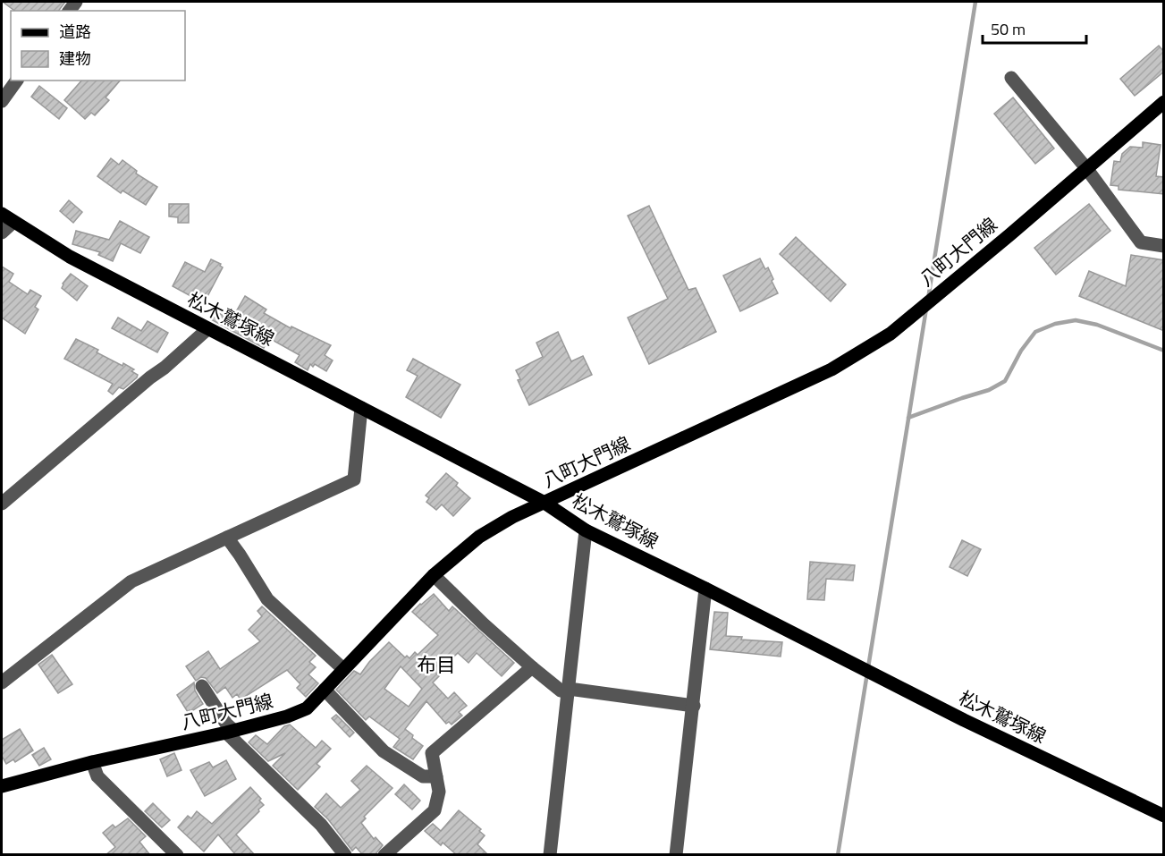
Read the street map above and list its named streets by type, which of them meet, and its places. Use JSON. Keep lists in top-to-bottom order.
{
  "streets": {
    "main road": ["八町大門線", "松木鷲塚線"]
  },
  "crossings": [
    ["八町大門線", "松木鷲塚線"]
  ],
  "districts": ["布目"],
  "legend": ["道路", "建物"],
  "scale_bar": "50 m"
}
